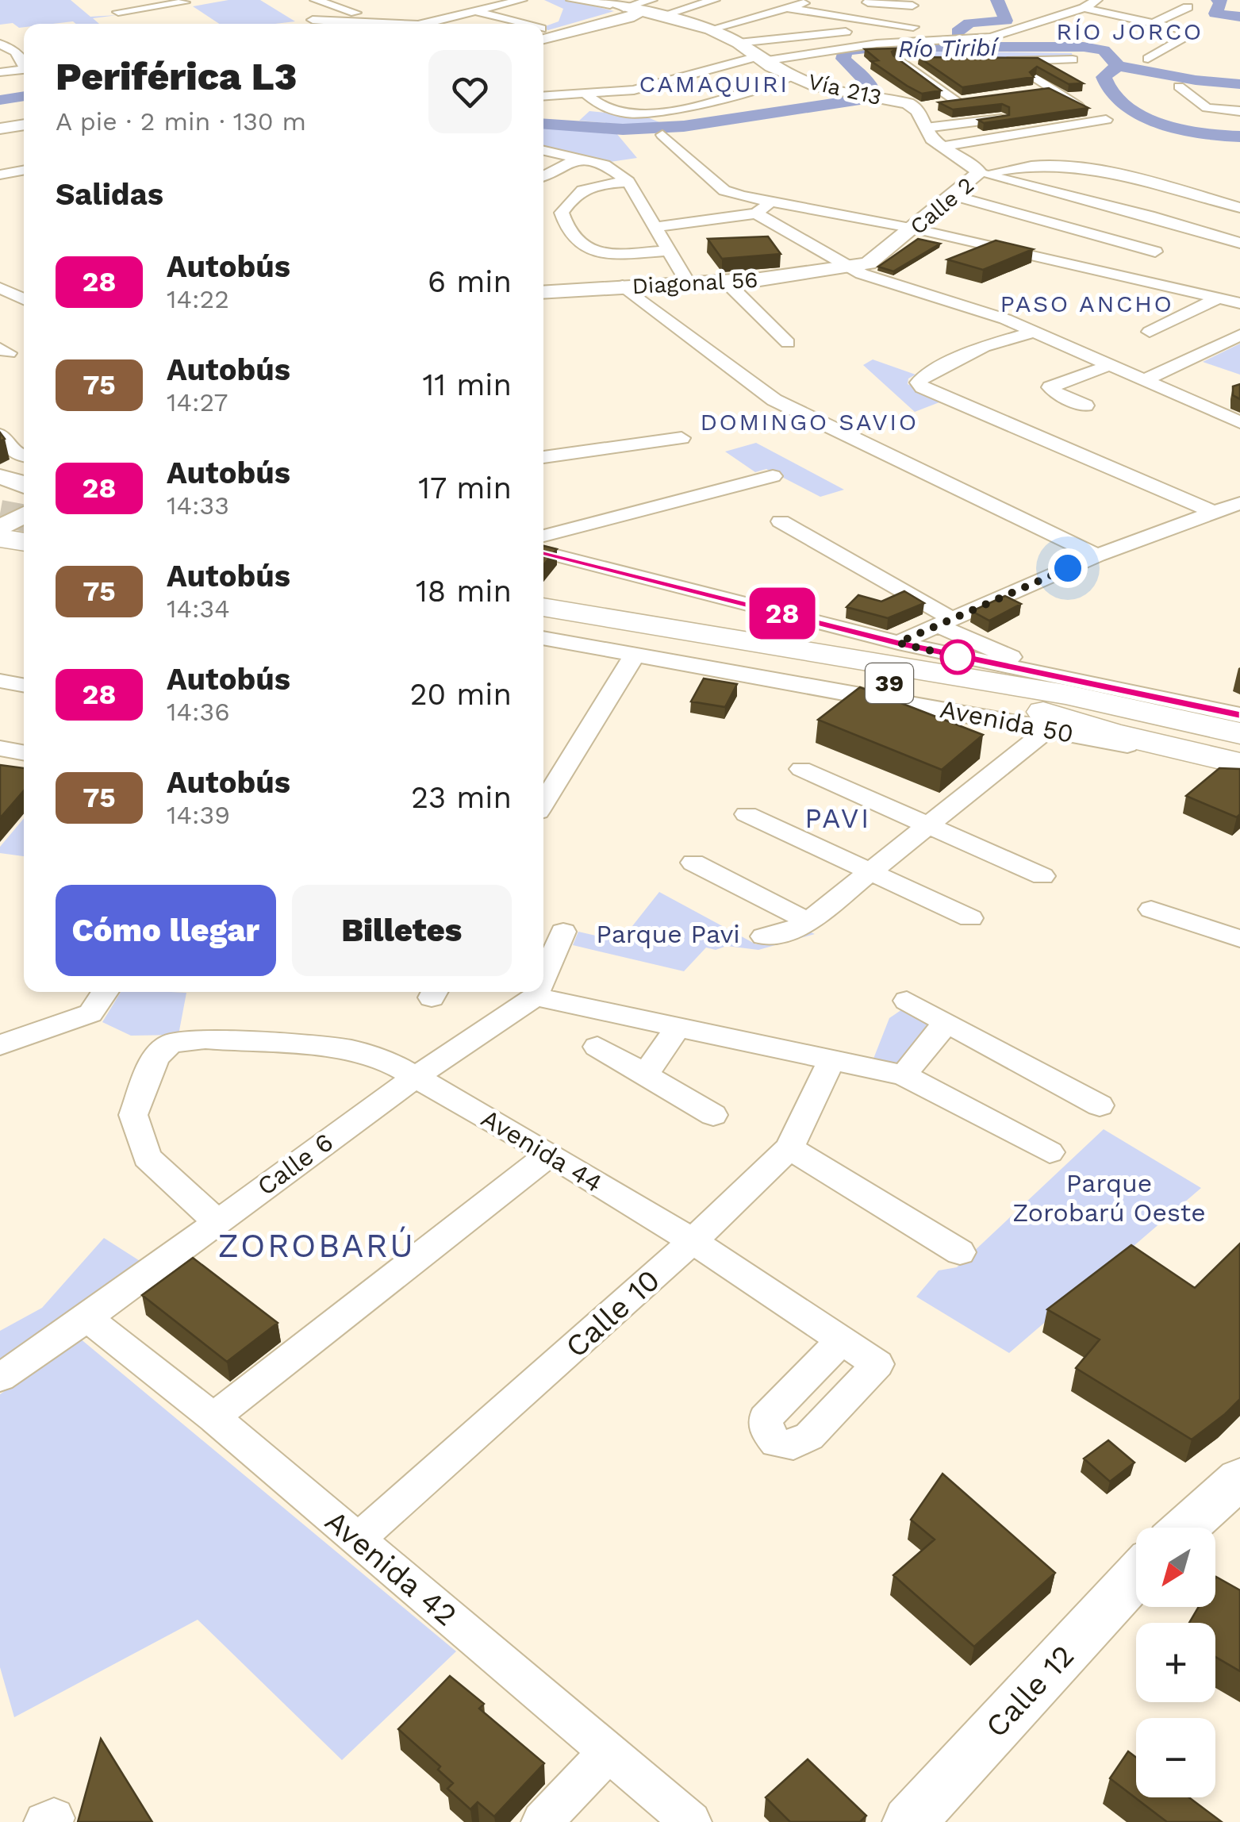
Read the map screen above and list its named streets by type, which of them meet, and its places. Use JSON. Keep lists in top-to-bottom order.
{
  "streets": {
    "highway": ["39"],
    "main road": [
      "Vía 213",
      "Calle 2",
      "Diagonal 56",
      "Calle 12"
    ],
    "street": [
      "Avenida 50",
      "Avenida 44",
      "Calle 6",
      "Calle 10",
      "Avenida 42"
    ]
  },
  "crossings": [
    ["Vía 213", "Calle 2"],
    ["Calle 2", "Diagonal 56"],
    ["39", "Avenida 50"],
    ["Avenida 44", "Calle 6"],
    ["Avenida 44", "Calle 10"],
    ["Calle 6", "Avenida 42"],
    ["Calle 10", "Avenida 42"]
  ],
  "districts": [
    "RÍO JORCO",
    "CAMAQUIRI",
    "PASO ANCHO",
    "DOMINGO SAVIO",
    "PAVI",
    "ZOROBARÚ"
  ],
  "water": ["Río Tiribí"],
  "parks": ["Parque Pavi", "Parque Zorobarú Oeste"],
  "lines": ["bus line 28"],
  "north": "bottom left",
  "page": {
    "on_map": "28",
    "heading": [
      ["Periférica L3", "A pie · 2 min · 130 m"],
      "Salidas"
    ],
    "list": [
      {
        "mark": "28",
        "name": "Autobús",
        "note": "14:22",
        "value": "6 min"
      },
      {
        "mark": "75",
        "name": "Autobús",
        "note": "14:27",
        "value": "11 min"
      },
      {
        "mark": "28",
        "name": "Autobús",
        "note": "14:33",
        "value": "17 min"
      },
      {
        "mark": "75",
        "name": "Autobús",
        "note": "14:34",
        "value": "18 min"
      },
      {
        "mark": "28",
        "name": "Autobús",
        "note": "14:36",
        "value": "20 min"
      },
      {
        "mark": "75",
        "name": "Autobús",
        "note": "14:39",
        "value": "23 min"
      }
    ],
    "buttons": ["Cómo llegar", "Billetes"],
    "map_buttons": ["+", "−"]
  }
}
